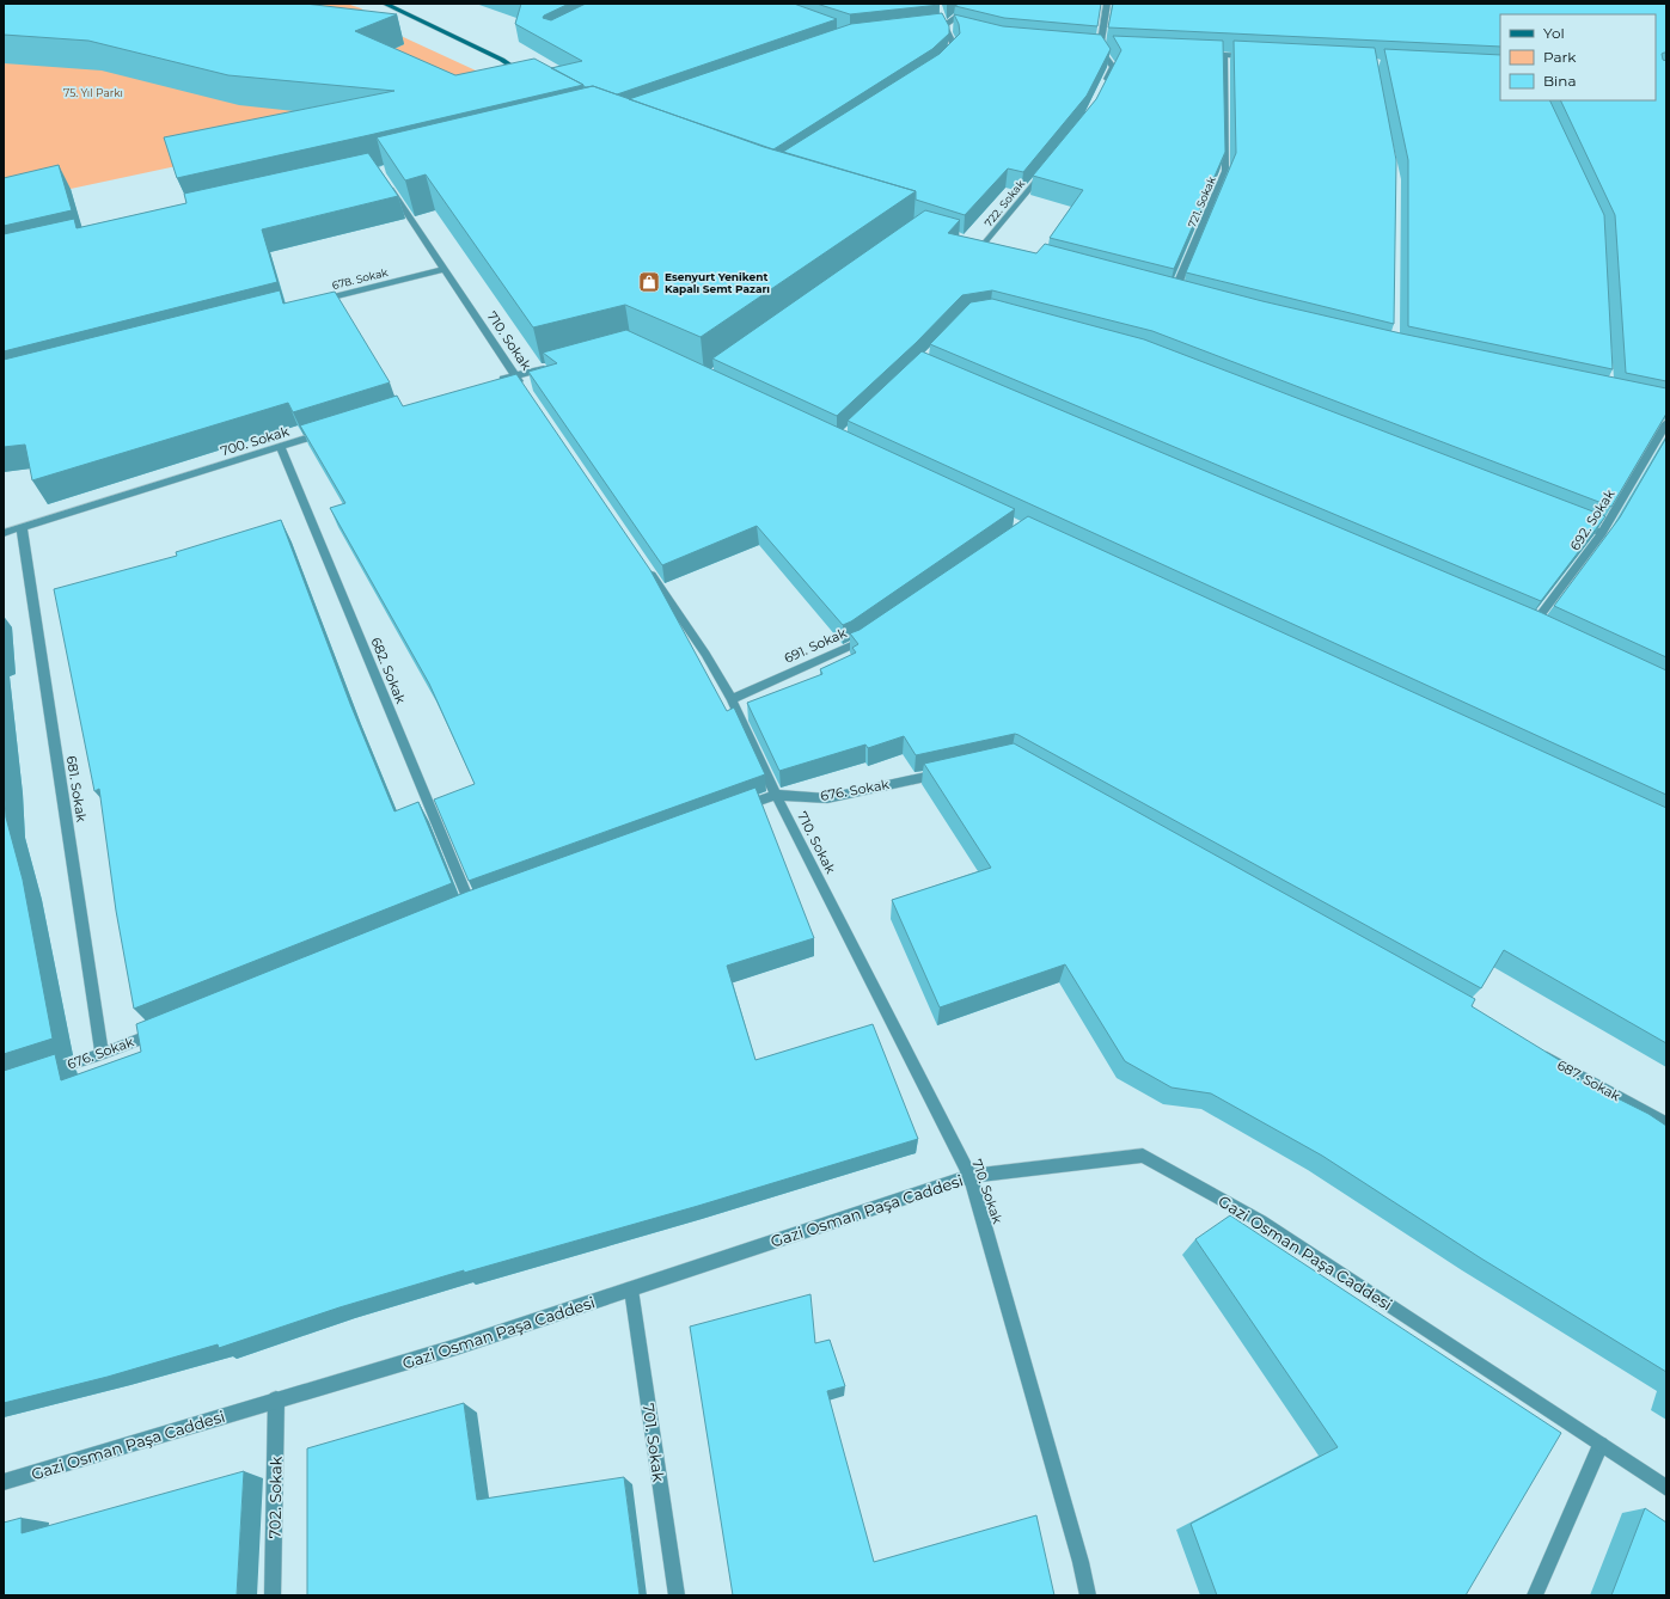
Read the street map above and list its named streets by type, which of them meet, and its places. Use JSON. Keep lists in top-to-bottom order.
{
  "streets": {
    "street": [
      "721. Sokak",
      "722. Sokak",
      "678. Sokak",
      "710. Sokak",
      "700. Sokak",
      "692. Sokak",
      "691. Sokak",
      "682. Sokak",
      "681. Sokak",
      "676. Sokak",
      "687. Sokak",
      "Gazi Osman Paşa Caddesi",
      "701. Sokak",
      "702. Sokak"
    ]
  },
  "crossings": [
    ["678. Sokak", "710. Sokak"],
    ["710. Sokak", "691. Sokak"],
    ["710. Sokak", "676. Sokak"],
    ["710. Sokak", "Gazi Osman Paşa Caddesi"],
    ["700. Sokak", "682. Sokak"],
    ["700. Sokak", "681. Sokak"],
    ["681. Sokak", "676. Sokak"],
    ["Gazi Osman Paşa Caddesi", "701. Sokak"],
    ["Gazi Osman Paşa Caddesi", "702. Sokak"]
  ],
  "parks": ["75. Yıl Parkı"],
  "places": {
    "shop": ["Esenyurt Yenikent Kapalı Semt Pazarı"]
  },
  "legend": ["Yol", "Park", "Bina"]
}
